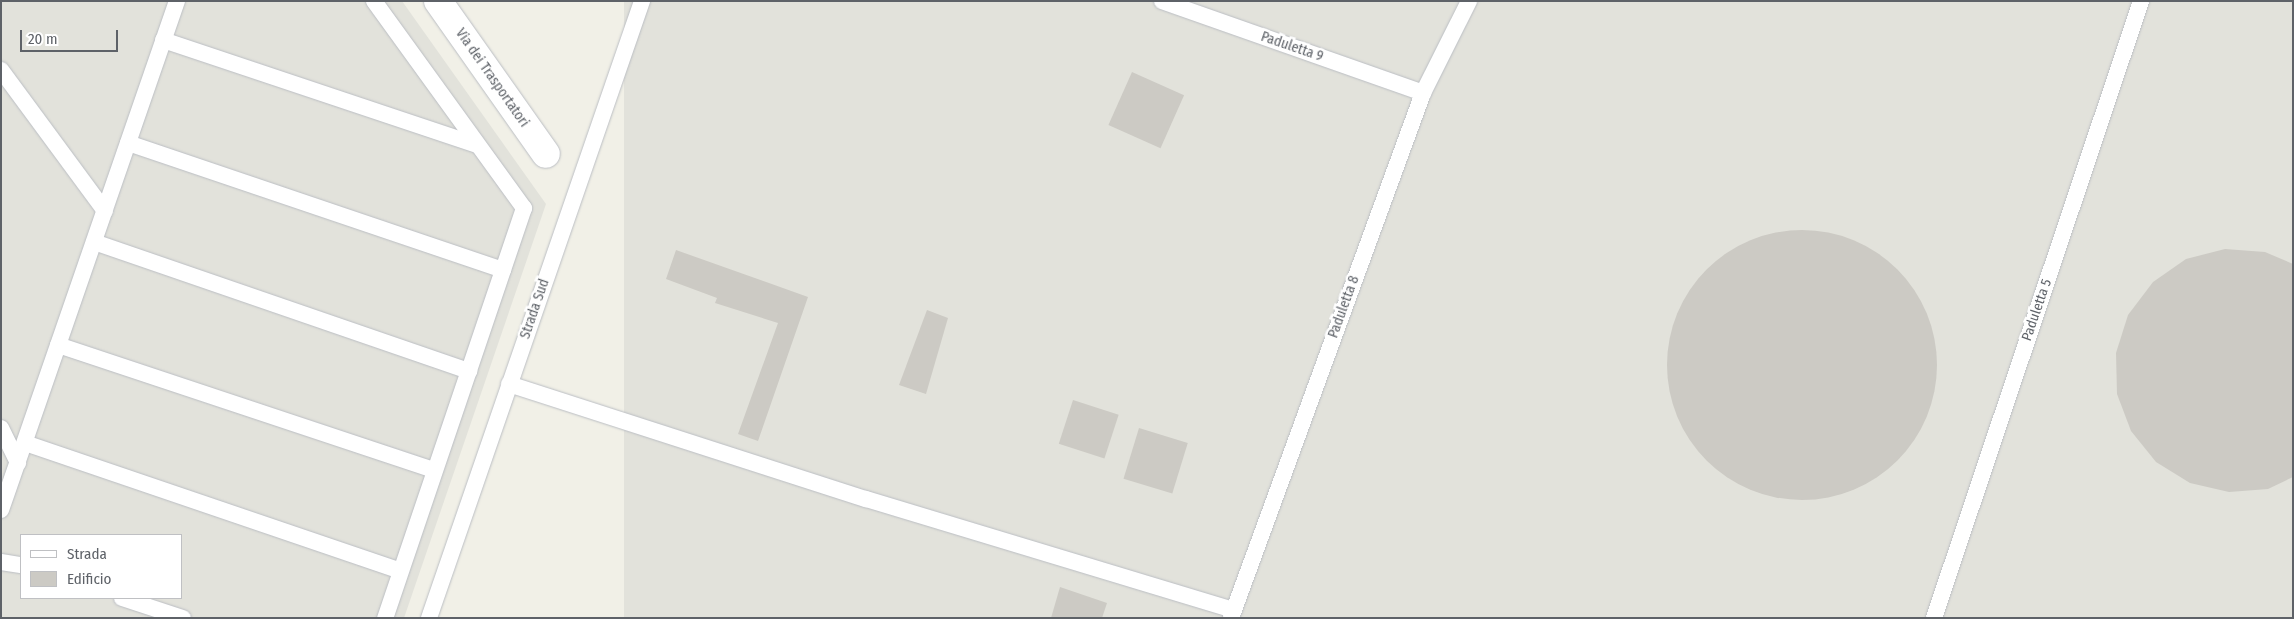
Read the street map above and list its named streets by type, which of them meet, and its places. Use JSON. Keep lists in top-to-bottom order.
{
  "streets": {
    "street": ["Via dei Trasportatori"],
    "lane": [
      "Paduletta 9",
      "Paduletta 8",
      "Strada Sud",
      "Paduletta 5"
    ]
  },
  "crossings": [
    ["Paduletta 9", "Paduletta 8"]
  ],
  "legend": ["Strada", "Edificio"],
  "scale_bar": "20 m"
}
